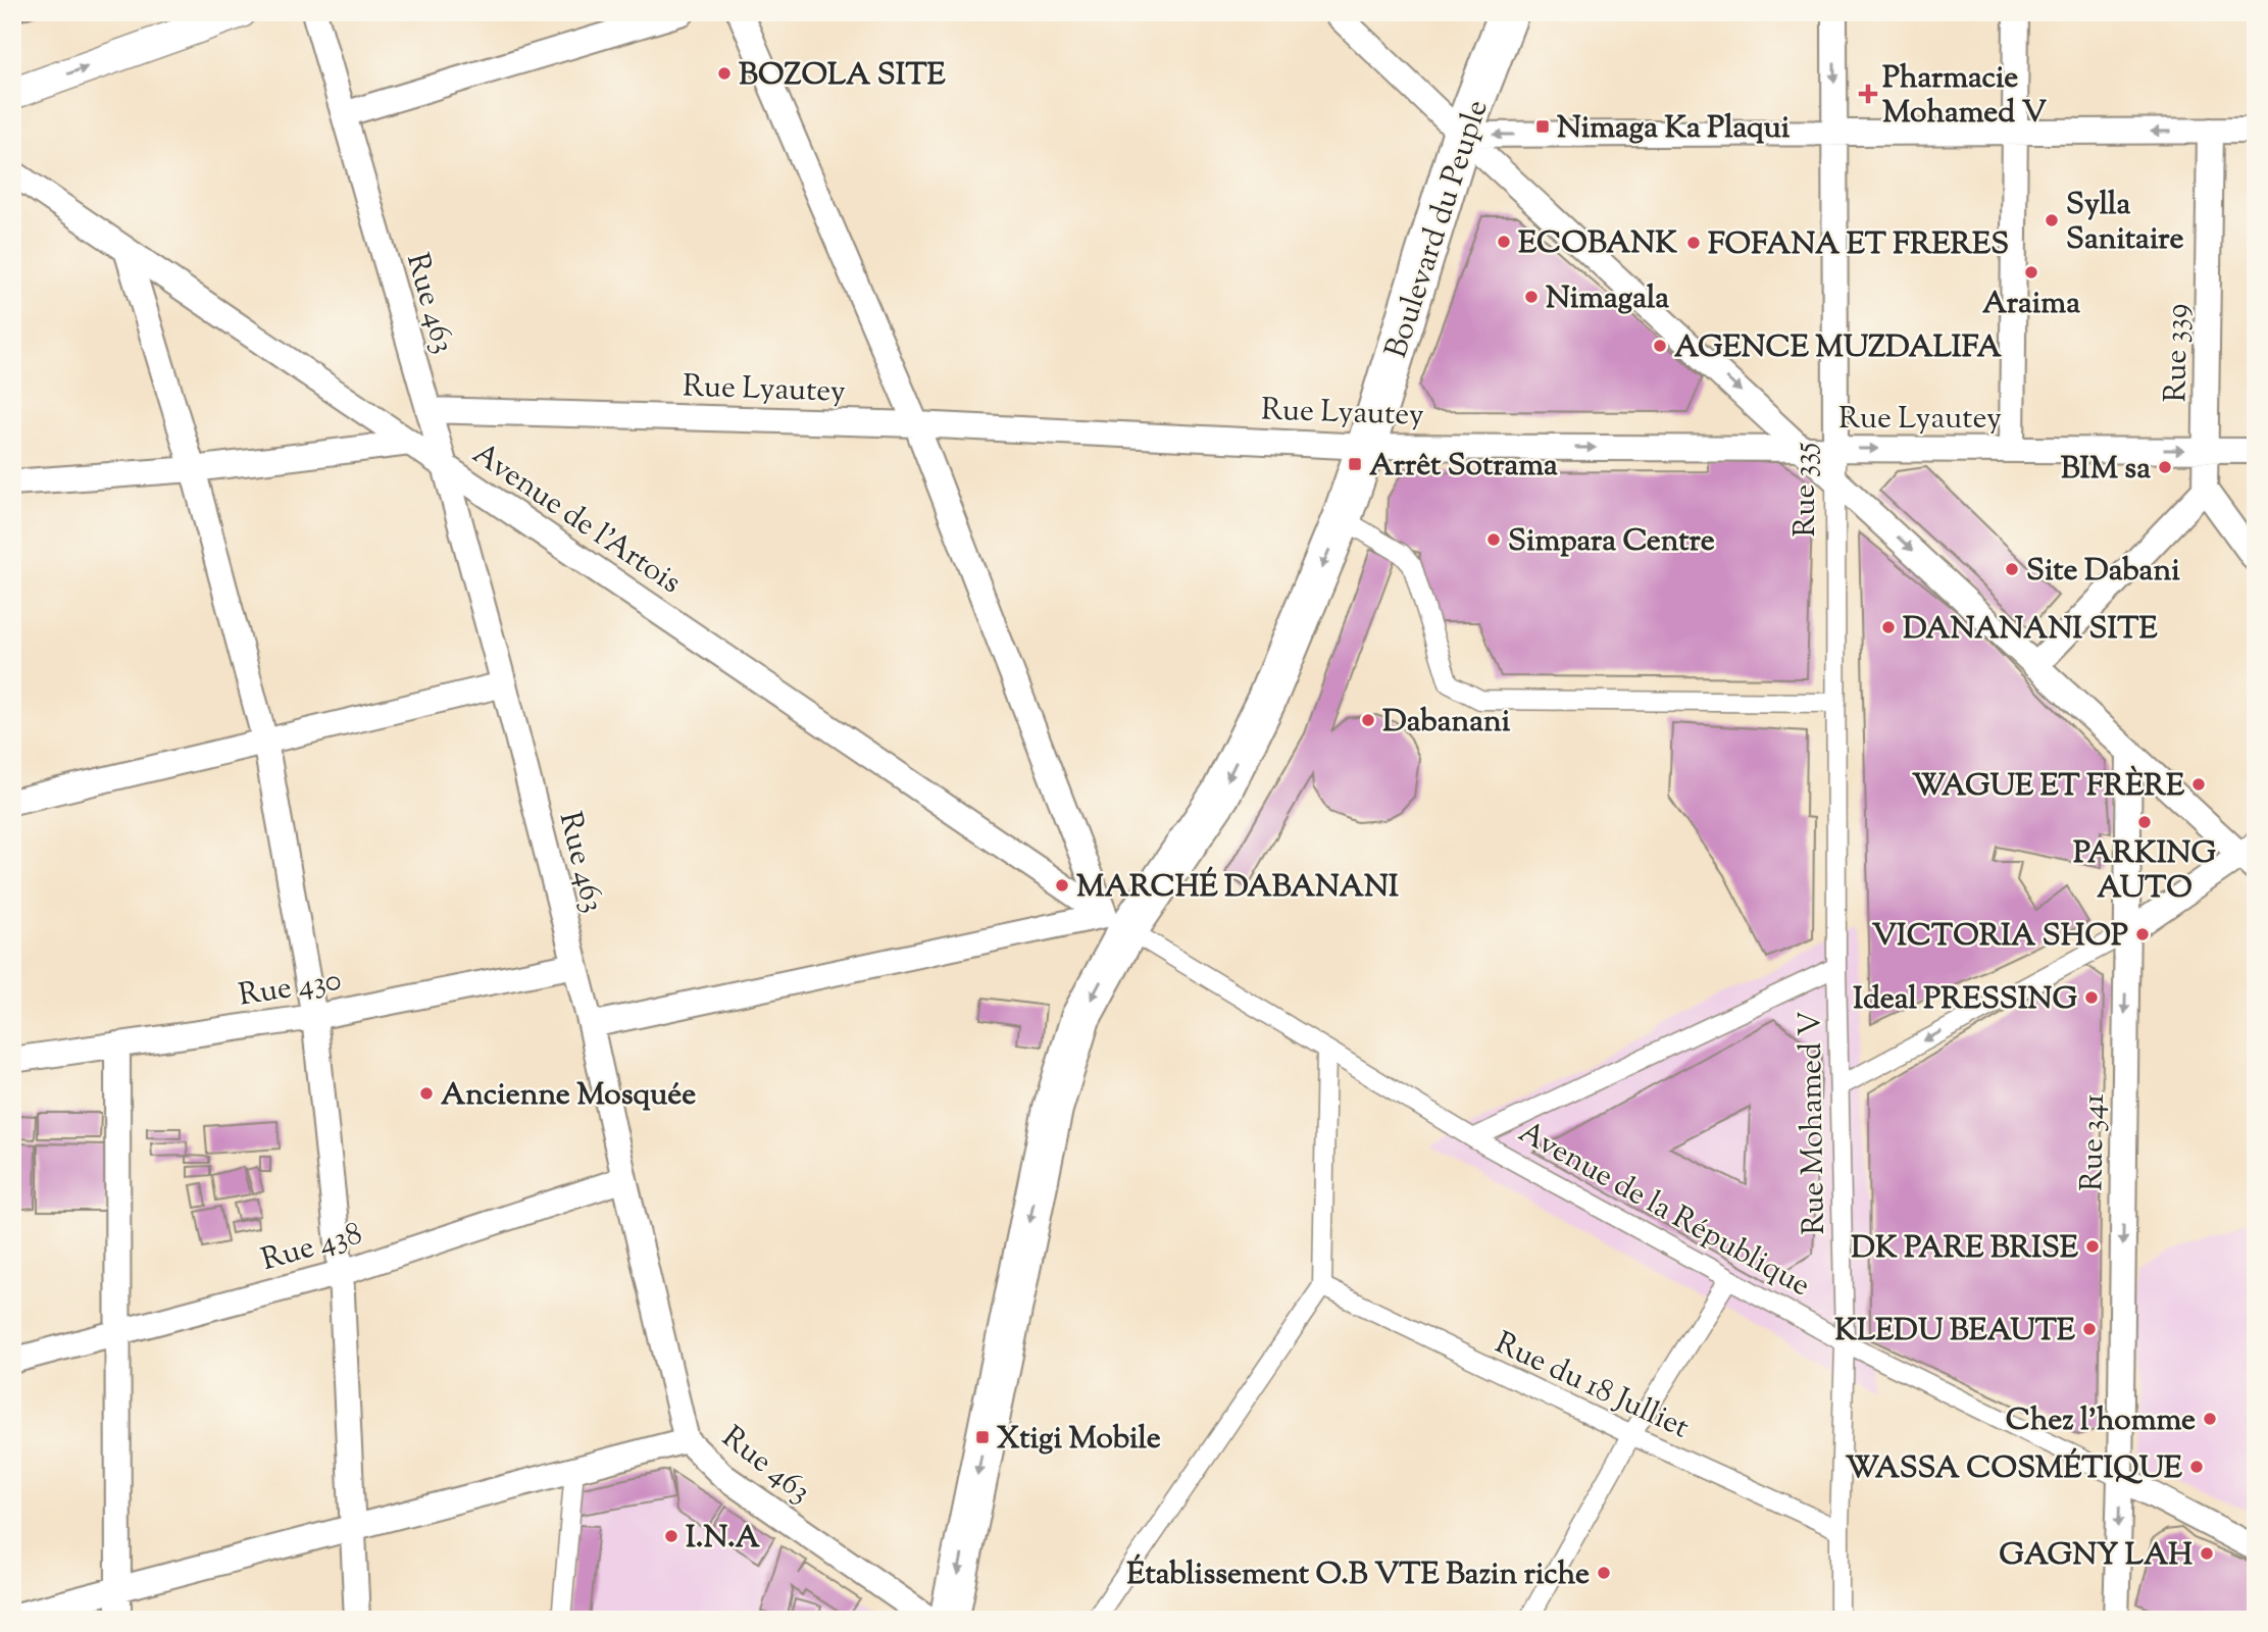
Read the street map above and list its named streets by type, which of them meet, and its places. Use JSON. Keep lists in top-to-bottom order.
{
  "streets": {
    "main road": ["Boulevard du Peuple"],
    "street": [
      "Rue 463",
      "Rue 339",
      "Rue Lyautey",
      "Rue 335",
      "Avenue de l'Artois",
      "Rue 430",
      "Rue Mohamed V",
      "Rue 341",
      "Avenue de la République",
      "Rue 438",
      "Rue du 18 Julliet"
    ]
  },
  "crossings": [
    ["Boulevard du Peuple", "Rue Lyautey"],
    ["Boulevard du Peuple", "Avenue de l'Artois"],
    ["Boulevard du Peuple", "Avenue de la République"],
    ["Rue 463", "Rue Lyautey"],
    ["Rue 463", "Avenue de l'Artois"],
    ["Rue 463", "Rue 430"],
    ["Rue 463", "Rue 438"],
    ["Rue 339", "Rue Lyautey"],
    ["Rue Lyautey", "Rue 335"],
    ["Rue 335", "Rue Mohamed V"],
    ["Avenue de l'Artois", "Avenue de la République"],
    ["Rue Mohamed V", "Avenue de la République"],
    ["Rue Mohamed V", "Rue du 18 Julliet"],
    ["Rue 341", "Avenue de la République"]
  ],
  "one_way": ["Boulevard du Peuple", "Rue Lyautey", "Rue 341"],
  "places": {
    "other": [
      "BOZOLA SITE",
      "Sylla Sanitaire",
      "ECOBANK",
      "FOFANA ET FRERES",
      "Araima",
      "Nimagala",
      "AGENCE MUZDALIFA",
      "BIM sa",
      "Simpara Centre",
      "Site Dabani",
      "DANANANI SITE",
      "Dabanani",
      "WAGUE ET FRÈRE",
      "PARKING AUTO",
      "MARCHÉ DABANANI",
      "VICTORIA SHOP",
      "Ideal PRESSING",
      "Ancienne Mosquée",
      "DK PARE BRISE",
      "KLEDU BEAUTE",
      "Chez l'homme",
      "WASSA COSMÉTIQUE",
      "I.N.A",
      "GAGNY LAH",
      "Établissement O.B VTE Bazin riche"
    ],
    "health": ["Pharmacie Mohamed V"],
    "transit": ["Nimaga Ka Plaqui", "Arrêt Sotrama", "Xtigi Mobile"]
  }
}
